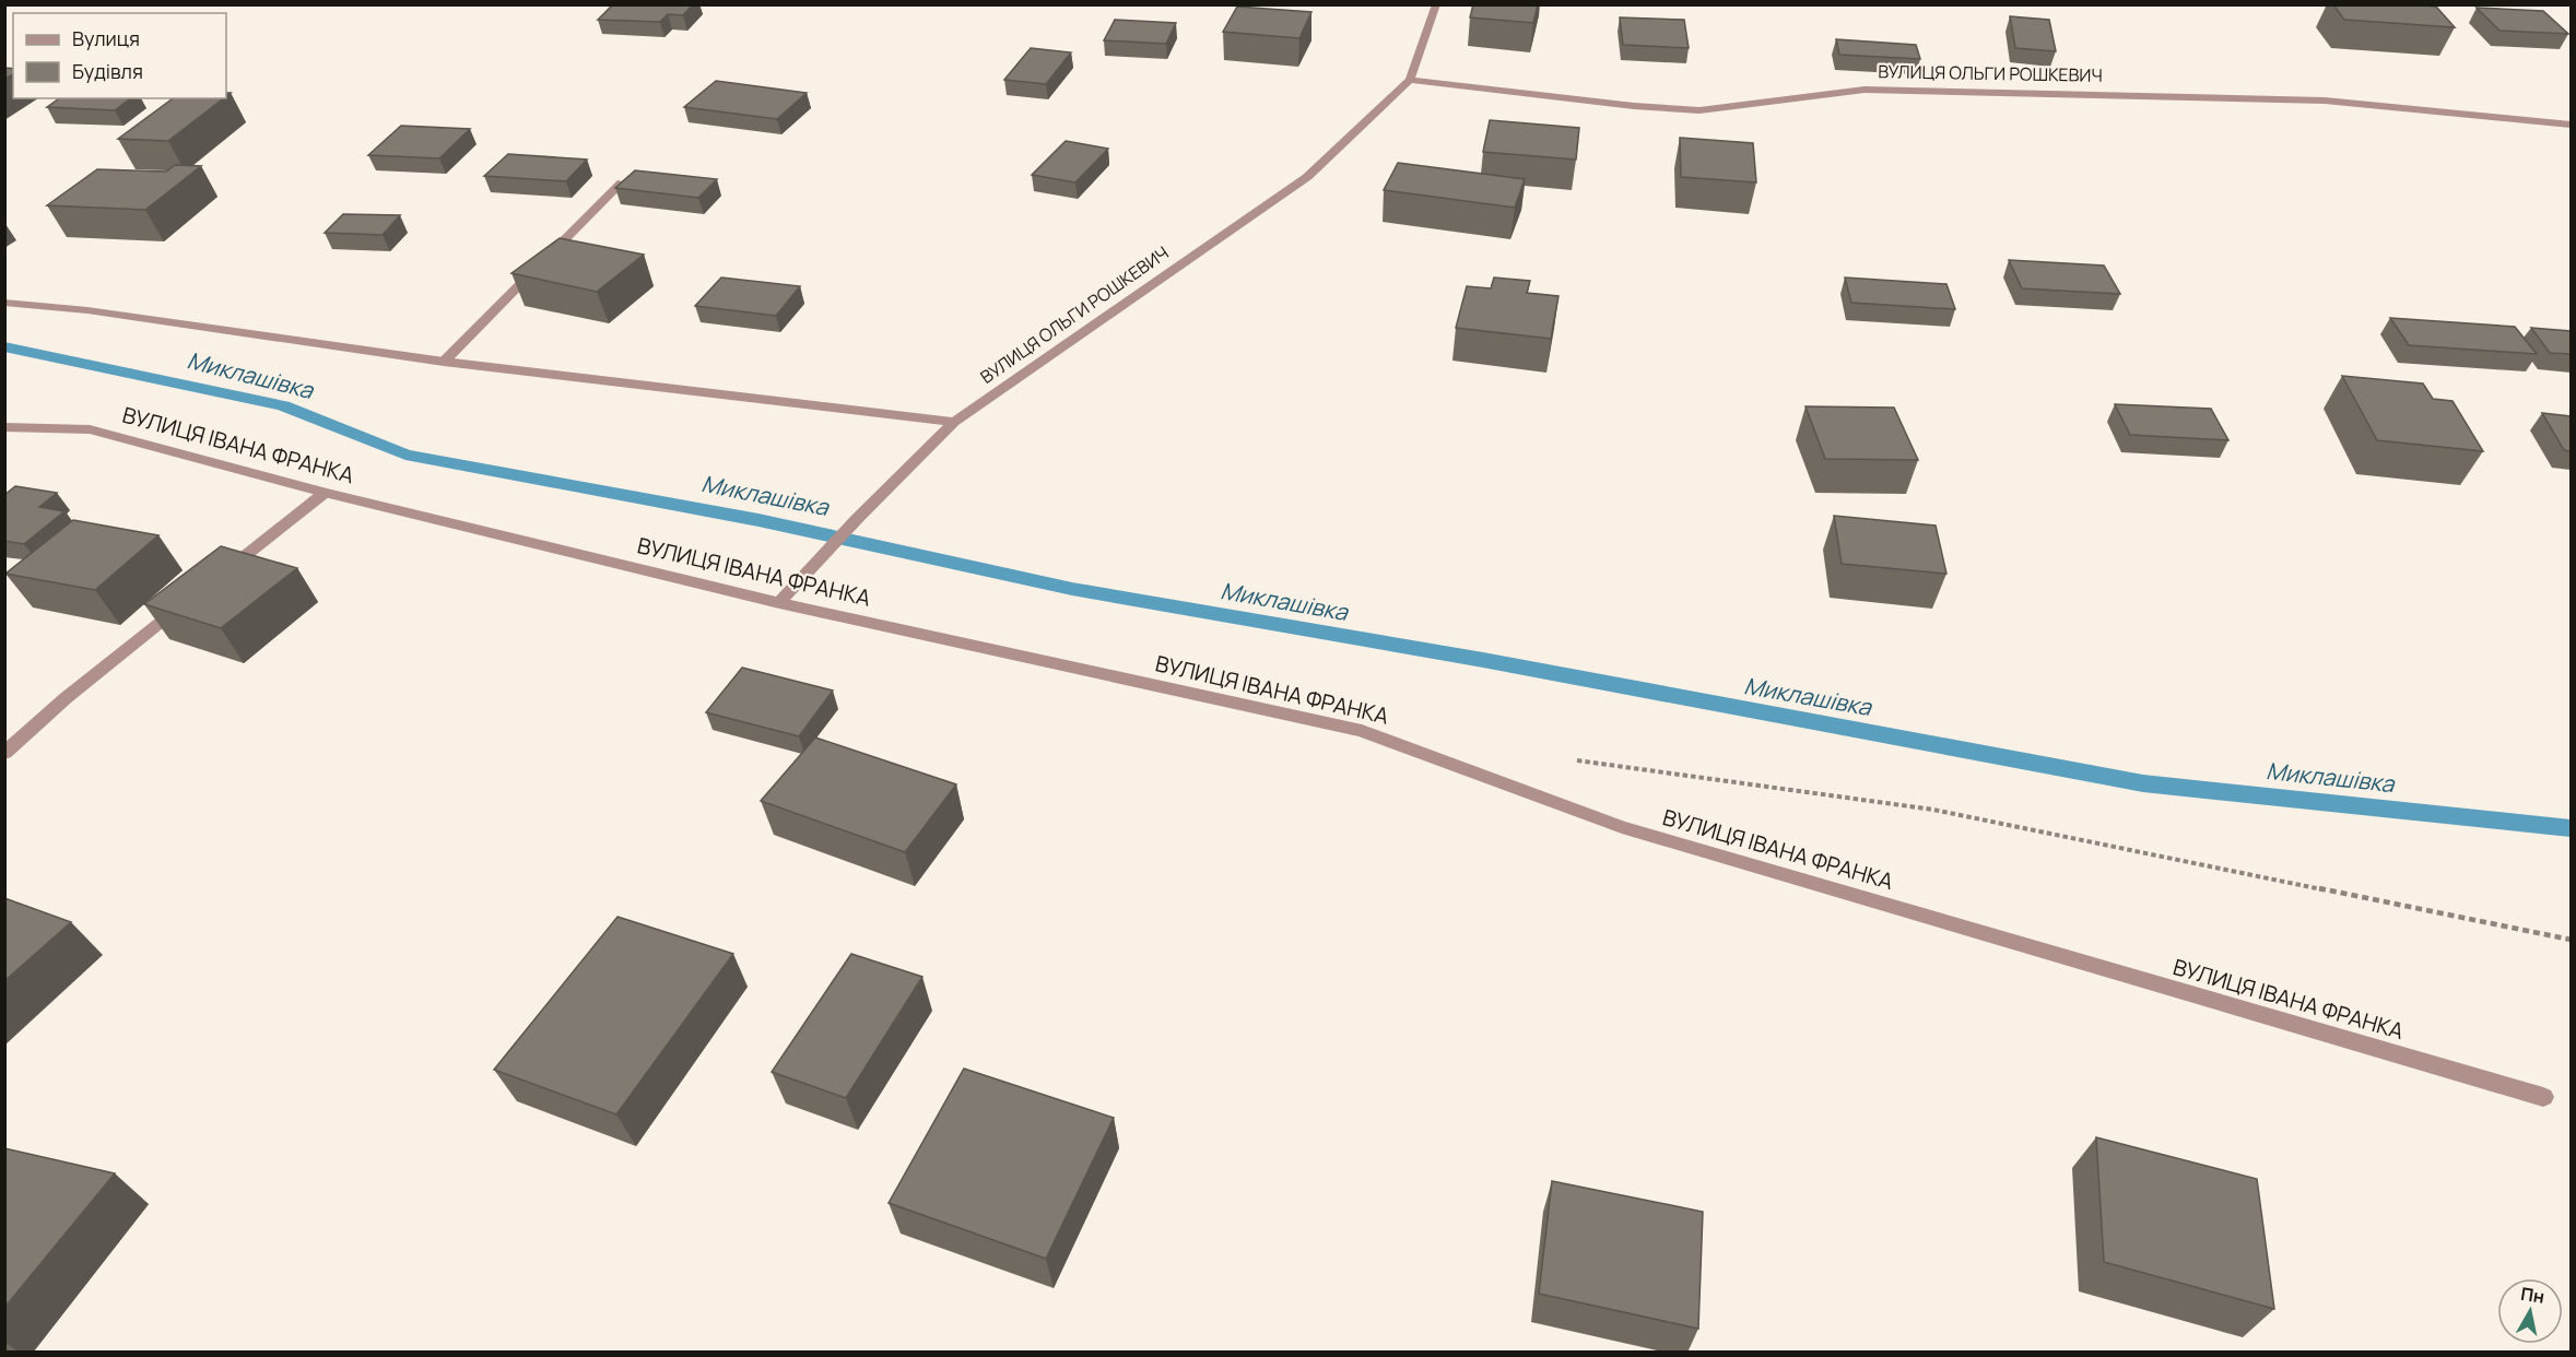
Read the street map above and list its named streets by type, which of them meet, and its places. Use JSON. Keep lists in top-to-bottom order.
{
  "streets": {
    "street": ["ВУЛИЦЯ ОЛЬГИ РОШКЕВИЧ", "ВУЛИЦЯ ІВАНА ФРАНКА"]
  },
  "crossings": [
    ["ВУЛИЦЯ ОЛЬГИ РОШКЕВИЧ", "ВУЛИЦЯ ІВАНА ФРАНКА"]
  ],
  "water": ["Миклашівка"],
  "legend": ["Вулиця", "Будівля"],
  "north": "top"
}
